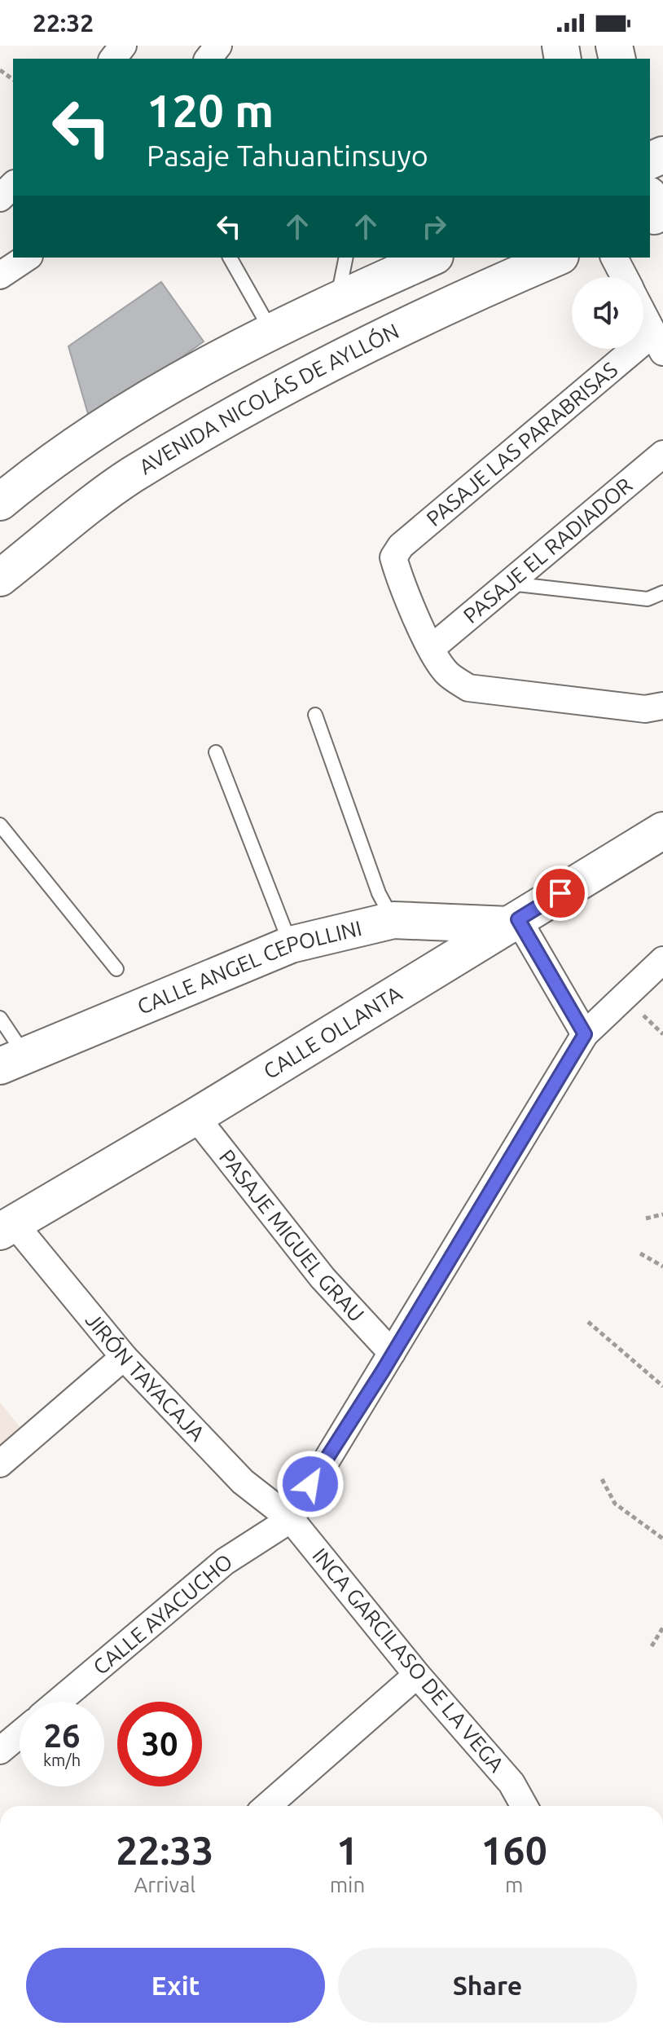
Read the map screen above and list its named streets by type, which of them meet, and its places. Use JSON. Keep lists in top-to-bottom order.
{
  "streets": {
    "street": [
      "AVENIDA NICOLÁS DE AYLLÓN",
      "PASAJE LAS PARABRISAS",
      "PASAJE EL RADIADOR",
      "CALLE ANGEL CEPOLLINI",
      "CALLE OLLANTA",
      "PASAJE MIGUEL GRAU",
      "JIRÓN TAYACAJA",
      "CALLE AYACUCHO",
      "INCA GARCILASO DE LA VEGA"
    ]
  },
  "crossings": [
    ["PASAJE LAS PARABRISAS", "PASAJE EL RADIADOR"],
    ["CALLE ANGEL CEPOLLINI", "CALLE OLLANTA"],
    ["CALLE OLLANTA", "PASAJE MIGUEL GRAU"],
    ["CALLE OLLANTA", "JIRÓN TAYACAJA"],
    ["JIRÓN TAYACAJA", "CALLE AYACUCHO"],
    ["JIRÓN TAYACAJA", "INCA GARCILASO DE LA VEGA"],
    ["CALLE AYACUCHO", "INCA GARCILASO DE LA VEGA"]
  ],
  "page": {
    "status": "22:32",
    "turn": ["120 m", "Pasaje Tahuantinsuyo"],
    "speed": "26 km/h",
    "limit": "30",
    "eta": [
      "22:33",
      "Arrival",
      "1",
      "min",
      "160",
      "m"
    ],
    "buttons": ["Exit", "Share"]
  }
}
